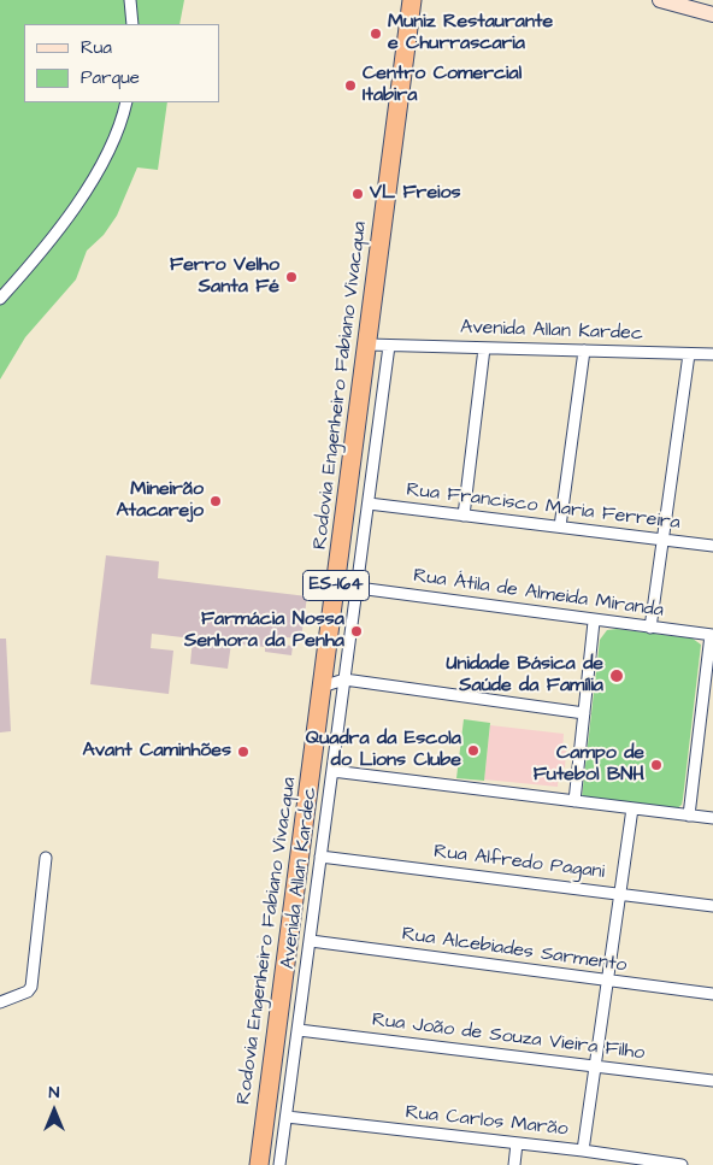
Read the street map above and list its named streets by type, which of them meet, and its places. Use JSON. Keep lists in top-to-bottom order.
{
  "streets": {
    "highway": ["Rodovia Engenheiro Fabiano Vivacqua", "ES-164"],
    "street": [
      "Avenida Allan Kardec",
      "Rua Francisco Maria Ferreira",
      "Rua Átila de Almeida Miranda",
      "Rua Alfredo Pagani",
      "Rua Alcebiades Sarmento",
      "Rua João de Souza Vieira Filho",
      "Rua Carlos Marão"
    ]
  },
  "crossings": [
    ["Avenida Allan Kardec", "Rodovia Engenheiro Fabiano Vivacqua"],
    ["Avenida Allan Kardec", "Rua Francisco Maria Ferreira"],
    ["Avenida Allan Kardec", "Rua Átila de Almeida Miranda"],
    ["Avenida Allan Kardec", "Rua Alfredo Pagani"],
    ["Avenida Allan Kardec", "Rua Alcebiades Sarmento"],
    ["Avenida Allan Kardec", "Rua João de Souza Vieira Filho"],
    ["Avenida Allan Kardec", "Rua Carlos Marão"]
  ],
  "places": [
    "Muniz Restaurante e Churrascaria",
    "Centro Comercial Itabira",
    "VL Freios",
    "Ferro Velho Santa Fé",
    "Mineirão Atacarejo",
    "Farmácia Nossa Senhora da Penha",
    "Unidade Básica de Saúde da Família",
    "Quadra da Escola do Lions Clube",
    "Avant Caminhões",
    "Campo de Futebol BNH"
  ],
  "legend": ["Rua", "Parque"],
  "north": "top"
}
